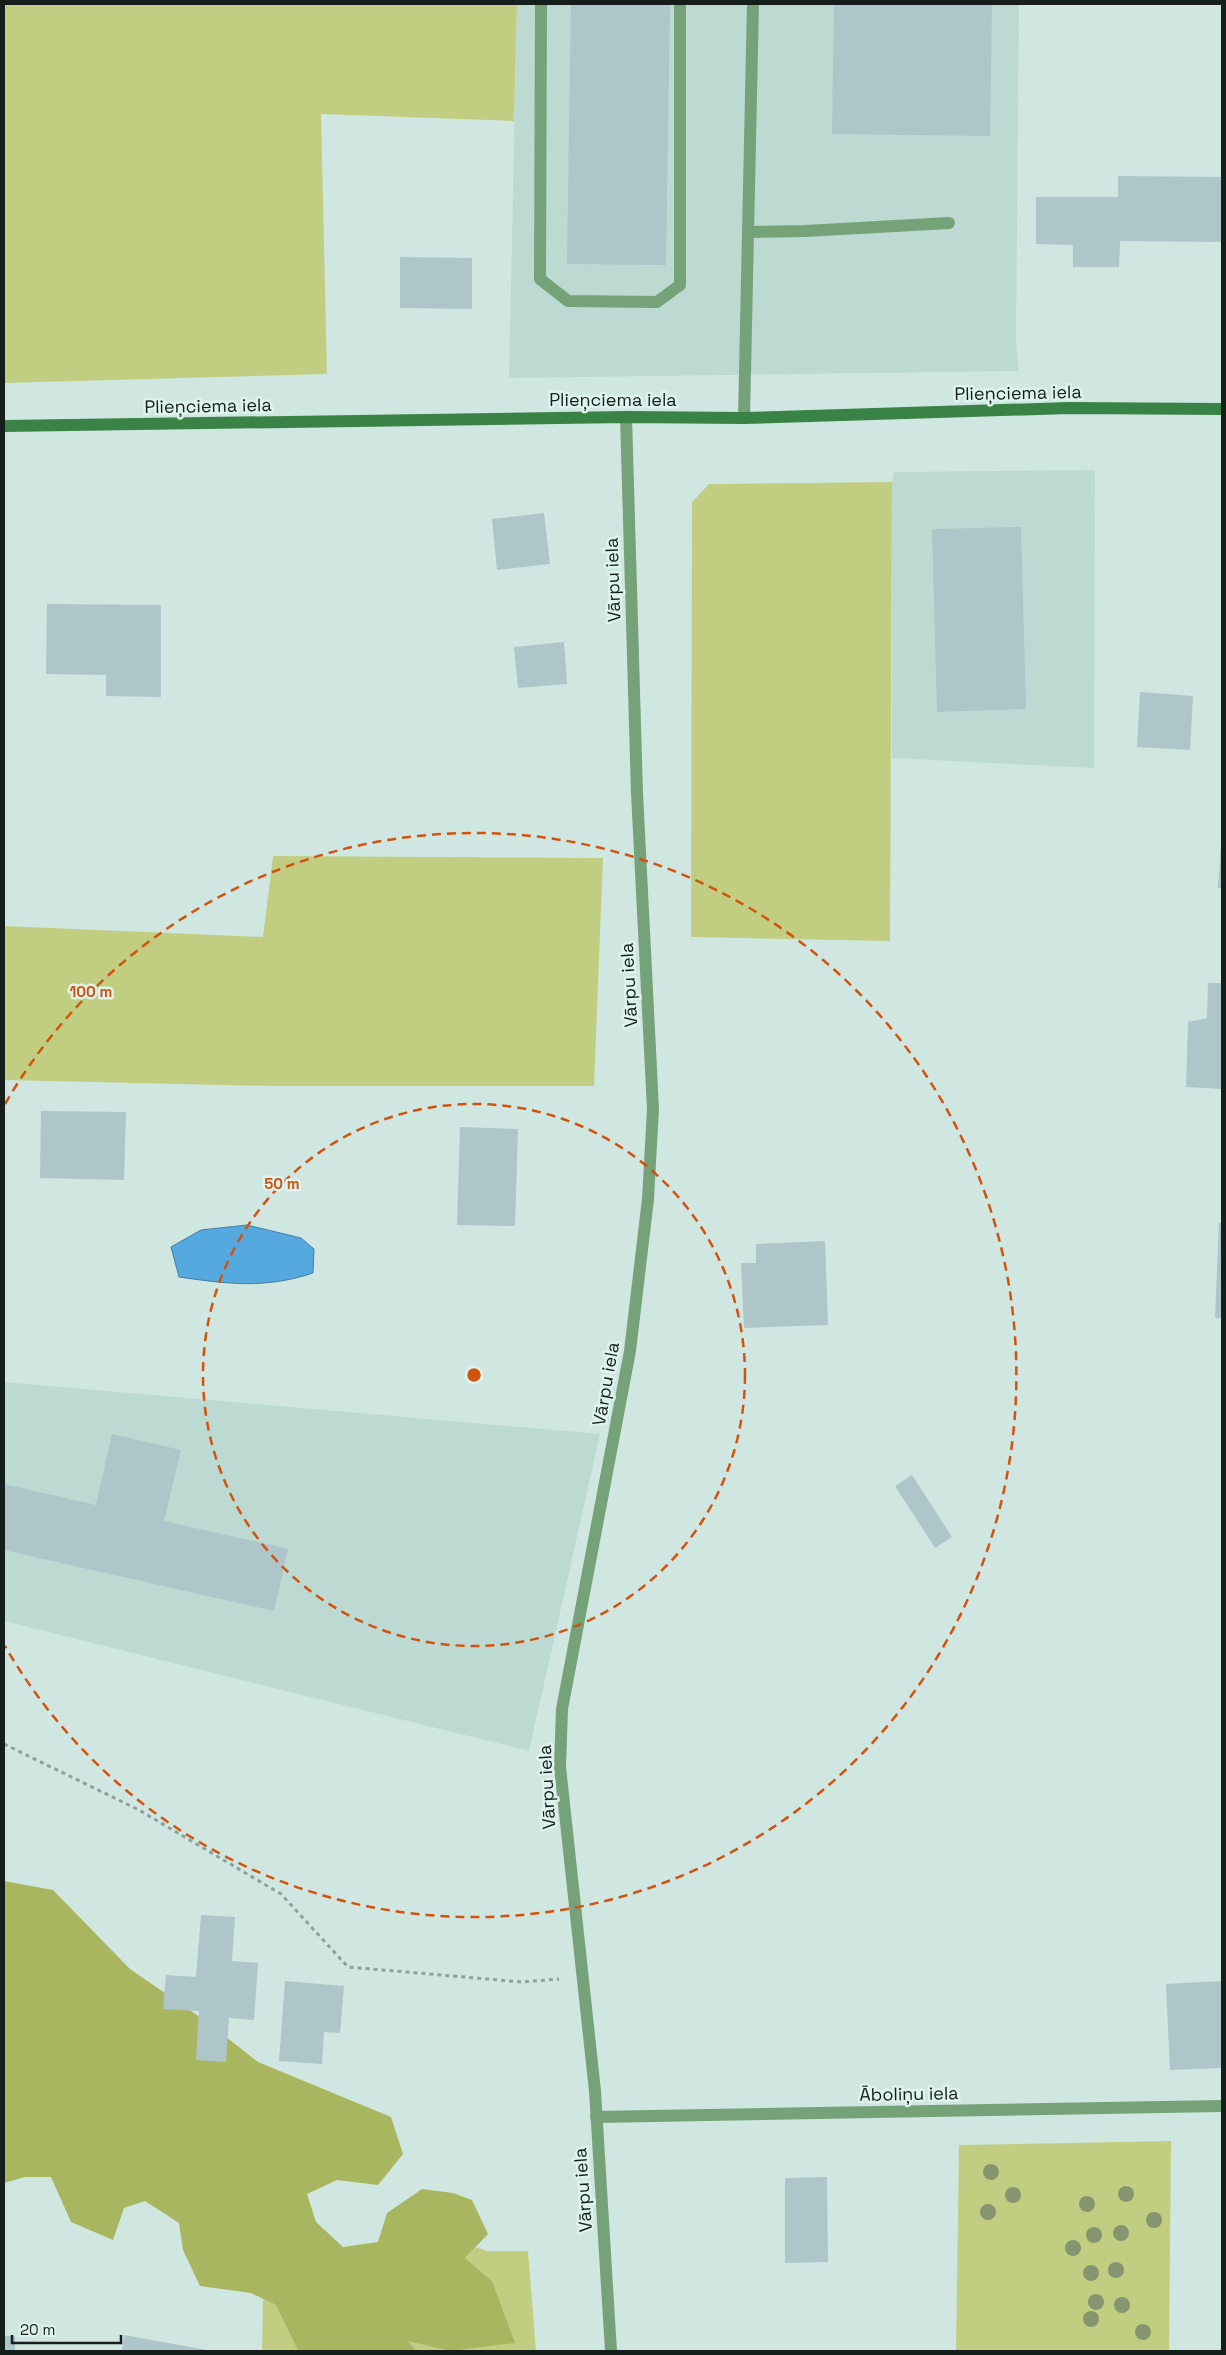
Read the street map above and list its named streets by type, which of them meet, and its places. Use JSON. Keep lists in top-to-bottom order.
{
  "streets": {
    "main road": ["Plieņciema iela"],
    "street": ["Vārpu iela", "Āboliņu iela"]
  },
  "crossings": [
    ["Plieņciema iela", "Vārpu iela"],
    ["Vārpu iela", "Āboliņu iela"]
  ],
  "scale_bar": "20 m",
  "rings": ["100 m", "50 m"]
}
